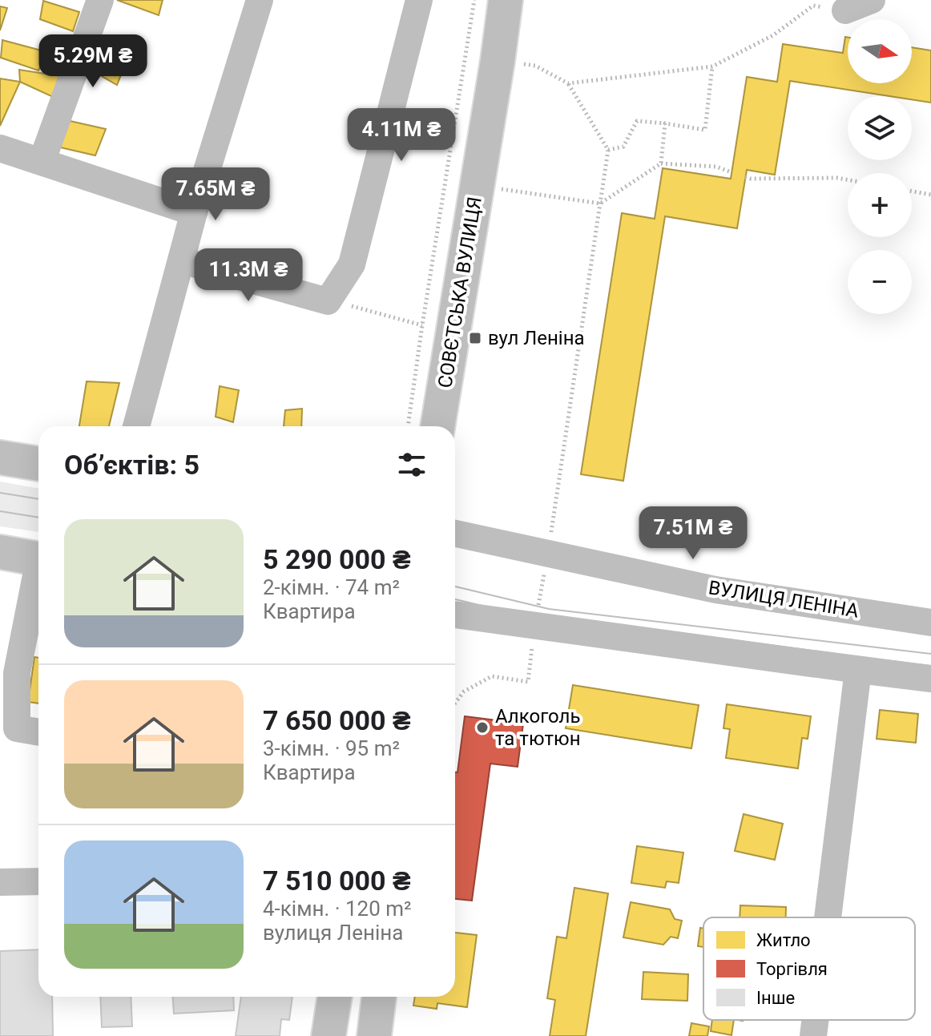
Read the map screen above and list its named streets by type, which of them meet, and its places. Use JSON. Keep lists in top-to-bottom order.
{
  "streets": {
    "main road": ["СОВЄТСЬКА ВУЛИЦЯ"],
    "street": ["ВУЛИЦЯ ЛЕНІНА"]
  },
  "places": {
    "transit": ["вул Леніна"],
    "other": ["Алкоголь та тютюн"]
  },
  "legend": ["Житло", "Торгівля", "Інше"],
  "north": "right",
  "page": {
    "map_buttons": ["+", "−"],
    "price": [
      "5.29M ₴",
      "4.11M ₴",
      "7.65M ₴",
      "11.3M ₴",
      "7.51M ₴"
    ],
    "heading": "Об’єктів: 5",
    "list": [
      {
        "name": "5 290 000 ₴",
        "note": "2-кімн. · 74 m² · Квартира"
      },
      {
        "name": "7 650 000 ₴",
        "note": "3-кімн. · 95 m² · Квартира"
      },
      {
        "name": "7 510 000 ₴",
        "note": "4-кімн. · 120 m² · вулиця Леніна"
      }
    ]
  }
}
